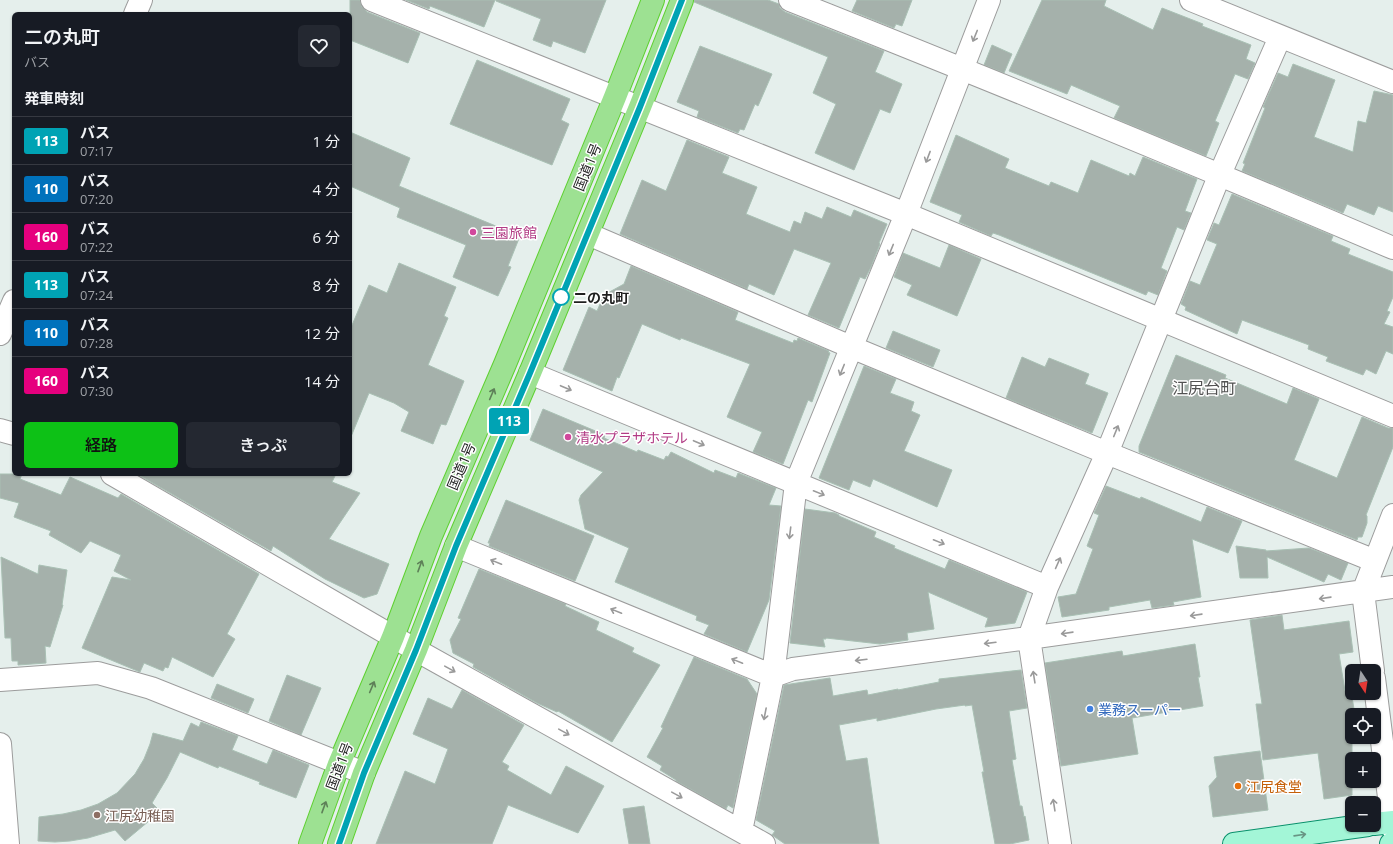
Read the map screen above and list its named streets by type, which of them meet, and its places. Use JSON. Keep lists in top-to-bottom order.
{
  "streets": {
    "highway": ["国道1号"]
  },
  "districts": ["江尻台町"],
  "places": [
    "三園旅館",
    "二の丸町",
    "清水プラザホテル",
    "業務スーパー",
    "江尻食堂",
    "江尻幼稚園"
  ],
  "lines": ["bus line 113"],
  "north": "bottom",
  "page": {
    "on_map": "113",
    "heading": [
      ["二の丸町", "バス"],
      "発車時刻"
    ],
    "list": [
      {
        "mark": "113",
        "name": "バス",
        "note": "07:17",
        "value": "1 分"
      },
      {
        "mark": "110",
        "name": "バス",
        "note": "07:20",
        "value": "4 分"
      },
      {
        "mark": "160",
        "name": "バス",
        "note": "07:22",
        "value": "6 分"
      },
      {
        "mark": "113",
        "name": "バス",
        "note": "07:24",
        "value": "8 分"
      },
      {
        "mark": "110",
        "name": "バス",
        "note": "07:28",
        "value": "12 分"
      },
      {
        "mark": "160",
        "name": "バス",
        "note": "07:30",
        "value": "14 分"
      }
    ],
    "buttons": ["経路", "きっぷ"],
    "map_buttons": ["+", "−"]
  }
}
